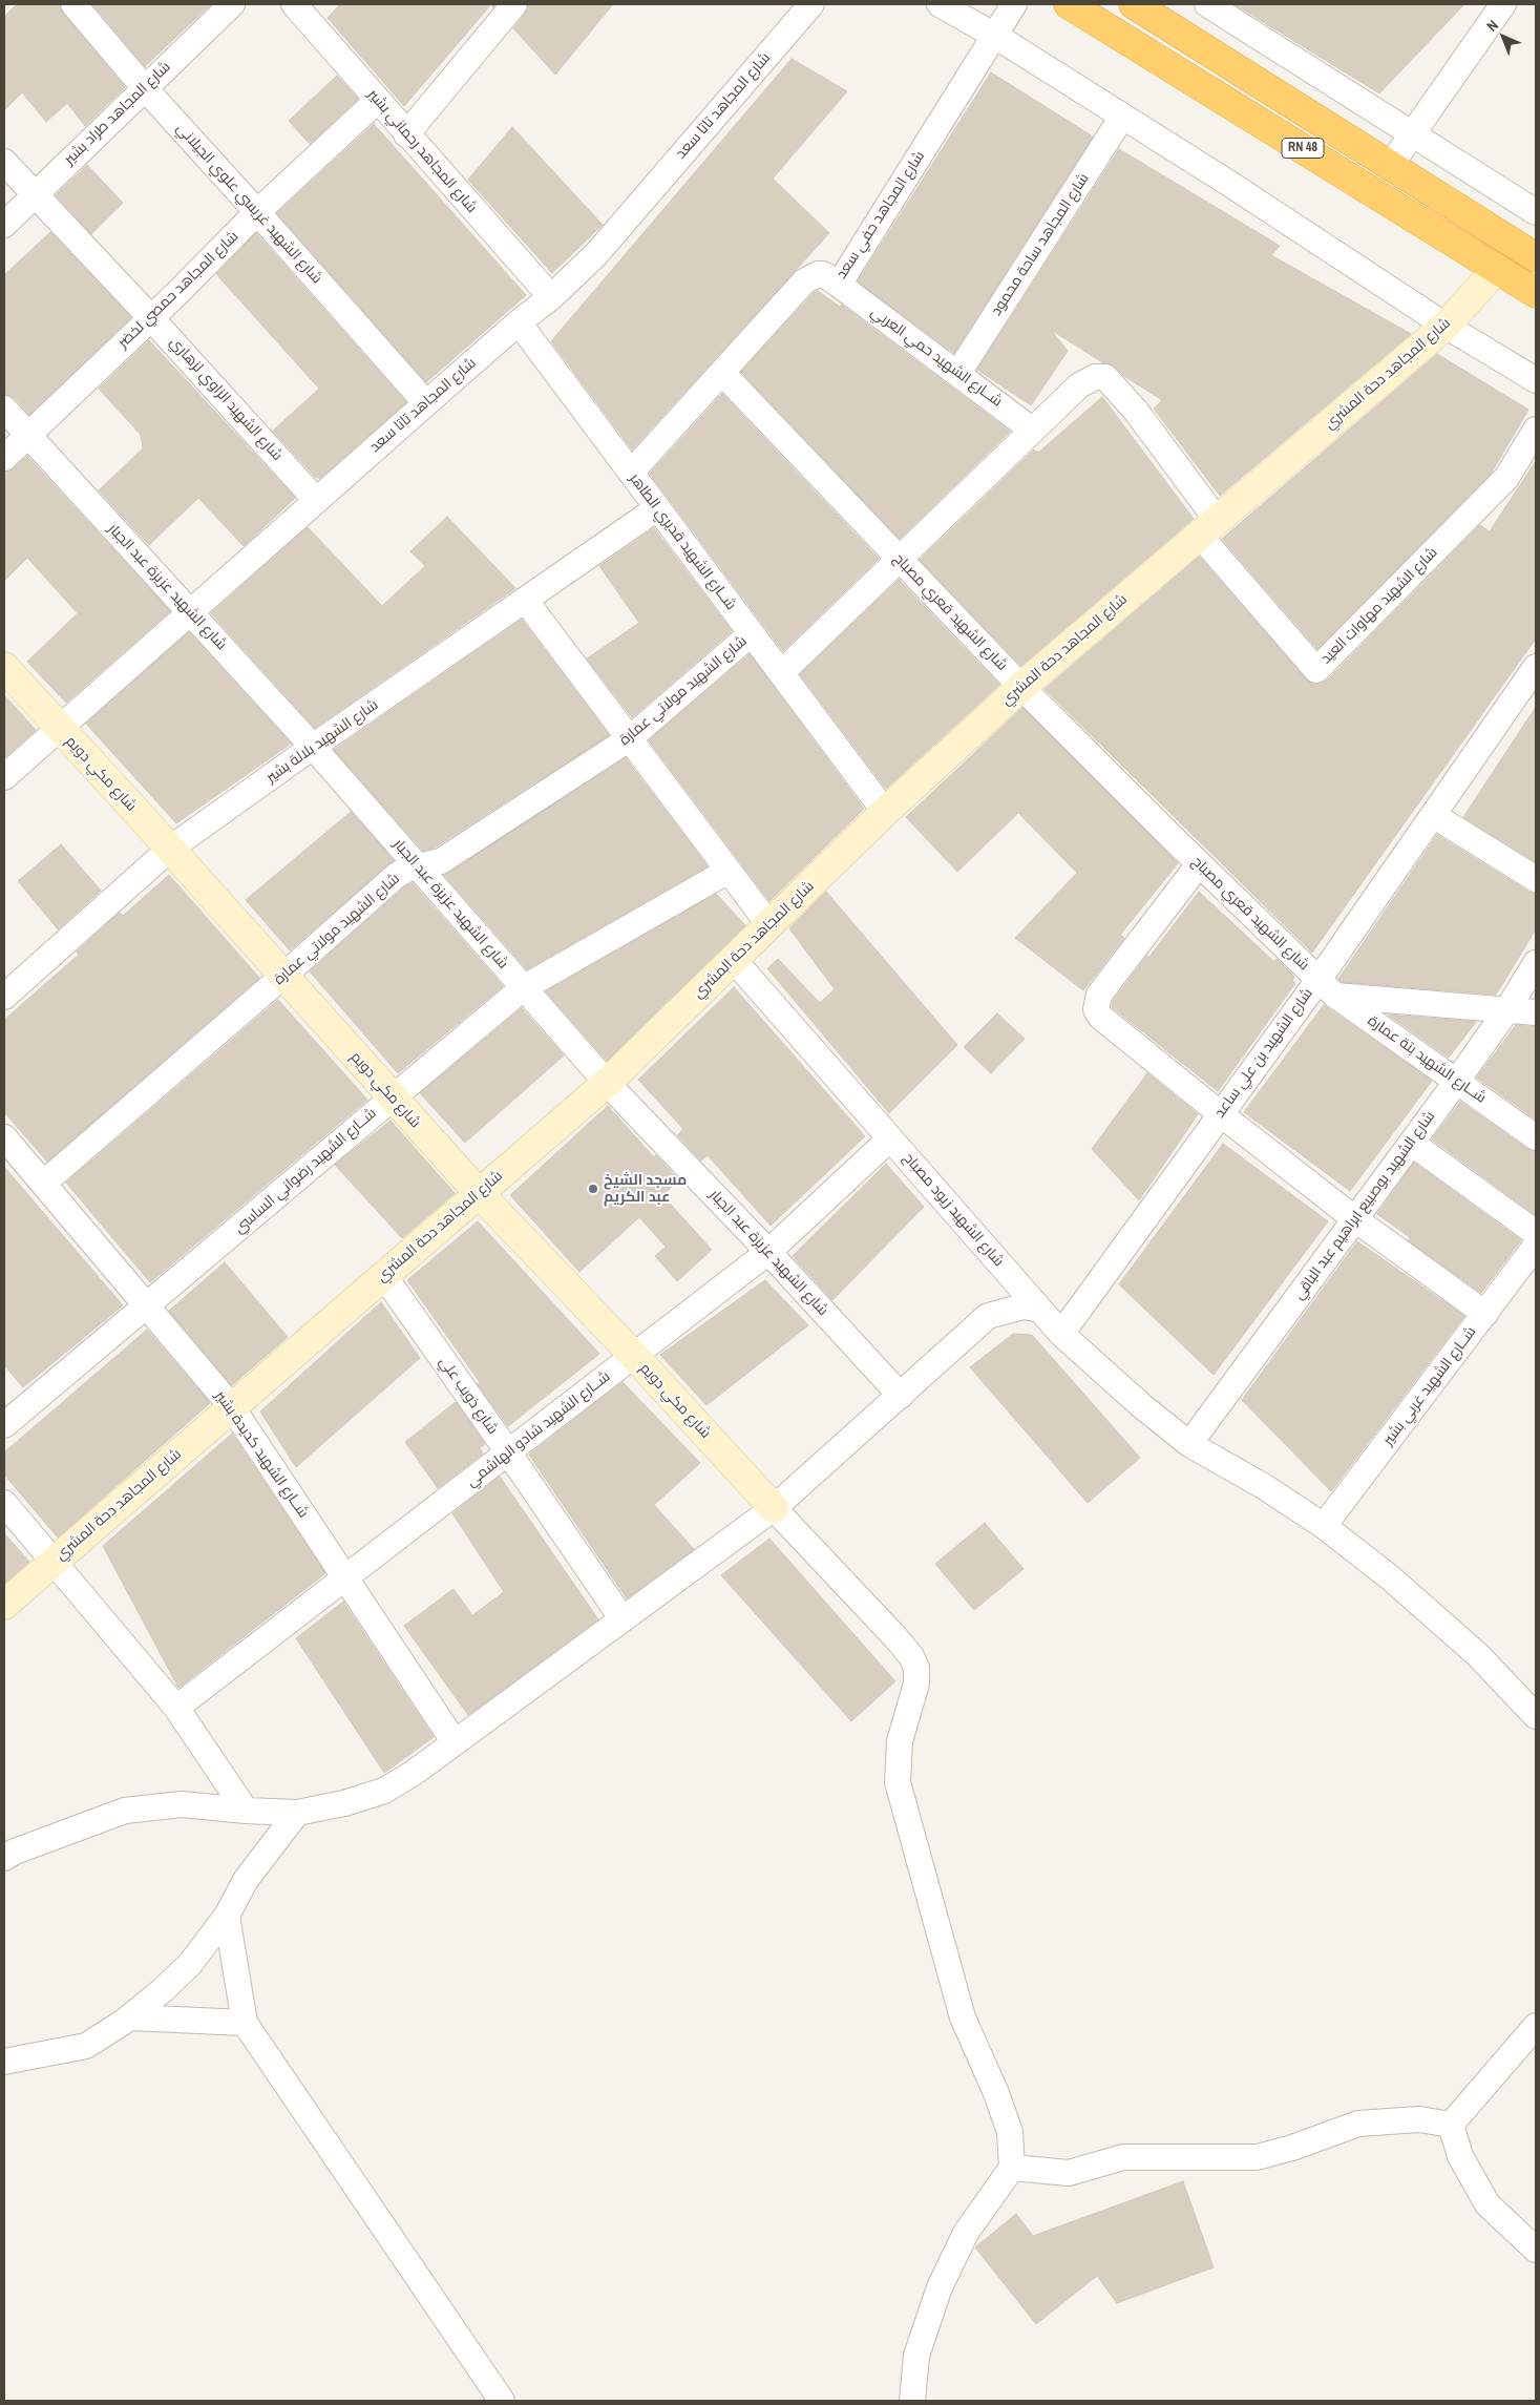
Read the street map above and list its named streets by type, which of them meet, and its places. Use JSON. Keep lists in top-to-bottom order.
{
  "streets": {
    "highway": ["RN 48"],
    "street": [
      "شارع المجاهد تاتا سعد",
      "شارع المجاهد طراد بشير",
      "شارع المجاهد رحماني بشير",
      "شارع الشهيد غريسي علوي الجيلاني",
      "شارع المجاهد حفي سعد",
      "شارع المجاهد ساحة محمود",
      "شارع المجاهد حمصي لخضر",
      "شــارع الشهيد حمي العربي",
      "شارع المجاهد دحة المشري",
      "شارع الشهيد الزاوي لزهاري",
      "شــارع الشهيد قديري الطاهر",
      "شارع الشهيد عزيزة عبد الجبار",
      "شارع الشهيد مهاوات العيد",
      "شارع الشهيد قعري مصباح",
      "شارع الشهيد مولاتي عمارة",
      "شارع الشهيد بلالة بشير",
      "شارع مكي دويم",
      "شارع الشهيد بن علي ساعد",
      "شــارع الشهيد بتة عمارة",
      "شــارع الشهيد رضواني الساسي",
      "شارع الشهيد بوصبيع ابراهيم عبد الباقي",
      "شارع الشهيد زيود مصباح",
      "شــارع الشهيد غربي بشير",
      "شارع ذويب علي",
      "شــارع الشهيد شادو الهاشمي",
      "شــارع الشهيد كديدة بشير"
    ]
  },
  "crossings": [
    ["شارع المجاهد تاتا سعد", "شارع المجاهد رحماني بشير"],
    ["شارع المجاهد تاتا سعد", "شارع الشهيد غريسي علوي الجيلاني"],
    ["شارع المجاهد تاتا سعد", "شارع الشهيد الزاوي لزهاري"],
    ["شارع المجاهد تاتا سعد", "شــارع الشهيد قديري الطاهر"],
    ["شارع المجاهد تاتا سعد", "شارع الشهيد عزيزة عبد الجبار"],
    ["شارع المجاهد تاتا سعد", "شارع مكي دويم"],
    ["شارع المجاهد طراد بشير", "شارع الشهيد غريسي علوي الجيلاني"],
    ["شارع المجاهد طراد بشير", "شارع الشهيد الزاوي لزهاري"],
    ["RN 48", "شارع المجاهد دحة المشري"],
    ["شارع المجاهد رحماني بشير", "شارع المجاهد حمصي لخضر"],
    ["شارع الشهيد غريسي علوي الجيلاني", "شارع المجاهد حمصي لخضر"],
    ["شارع المجاهد حفي سعد", "شــارع الشهيد حمي العربي"],
    ["شارع المجاهد حفي سعد", "شــارع الشهيد قديري الطاهر"],
    ["شارع المجاهد حفي سعد", "شارع الشهيد قعري مصباح"],
    ["شارع المجاهد ساحة محمود", "شــارع الشهيد حمي العربي"],
    ["شارع المجاهد حمصي لخضر", "شارع الشهيد الزاوي لزهاري"],
    ["شارع المجاهد حمصي لخضر", "شارع الشهيد عزيزة عبد الجبار"],
    ["شارع المجاهد دحة المشري", "شــارع الشهيد قديري الطاهر"],
    ["شارع المجاهد دحة المشري", "شارع الشهيد عزيزة عبد الجبار"],
    ["شارع المجاهد دحة المشري", "شارع الشهيد مهاوات العيد"],
    ["شارع المجاهد دحة المشري", "شارع الشهيد قعري مصباح"],
    ["شارع المجاهد دحة المشري", "شارع مكي دويم"],
    ["شارع المجاهد دحة المشري", "شارع الشهيد زيود مصباح"],
    ["شارع المجاهد دحة المشري", "شارع ذويب علي"],
    ["شارع المجاهد دحة المشري", "شــارع الشهيد كديدة بشير"],
    ["شــارع الشهيد قديري الطاهر", "شارع الشهيد مولاتي عمارة"],
    ["شــارع الشهيد قديري الطاهر", "شارع الشهيد بلالة بشير"],
    ["شارع الشهيد عزيزة عبد الجبار", "شارع الشهيد مولاتي عمارة"],
    ["شارع الشهيد عزيزة عبد الجبار", "شارع الشهيد بلالة بشير"],
    ["شارع الشهيد عزيزة عبد الجبار", "شــارع الشهيد رضواني الساسي"],
    ["شارع الشهيد عزيزة عبد الجبار", "شــارع الشهيد شادو الهاشمي"],
    ["شارع الشهيد قعري مصباح", "شارع الشهيد بن علي ساعد"],
    ["شارع الشهيد قعري مصباح", "شــارع الشهيد بتة عمارة"],
    ["شارع الشهيد مولاتي عمارة", "شارع مكي دويم"],
    ["شارع الشهيد مولاتي عمارة", "شــارع الشهيد كديدة بشير"],
    ["شارع الشهيد بلالة بشير", "شارع مكي دويم"],
    ["شارع مكي دويم", "شــارع الشهيد رضواني الساسي"],
    ["شارع مكي دويم", "شــارع الشهيد شادو الهاشمي"],
    ["شارع الشهيد بن علي ساعد", "شــارع الشهيد بتة عمارة"],
    ["شارع الشهيد بن علي ساعد", "شارع الشهيد زيود مصباح"],
    ["شــارع الشهيد بتة عمارة", "شارع الشهيد بوصبيع ابراهيم عبد الباقي"],
    ["شــارع الشهيد رضواني الساسي", "شــارع الشهيد كديدة بشير"],
    ["شارع الشهيد بوصبيع ابراهيم عبد الباقي", "شارع الشهيد زيود مصباح"],
    ["شارع الشهيد زيود مصباح", "شــارع الشهيد غربي بشير"],
    ["شارع الشهيد زيود مصباح", "شــارع الشهيد شادو الهاشمي"],
    ["شارع ذويب علي", "شــارع الشهيد شادو الهاشمي"],
    ["شــارع الشهيد شادو الهاشمي", "شــارع الشهيد كديدة بشير"]
  ],
  "places": ["مسجد الشيخ عبد الكريم"],
  "north": "top left"
}
